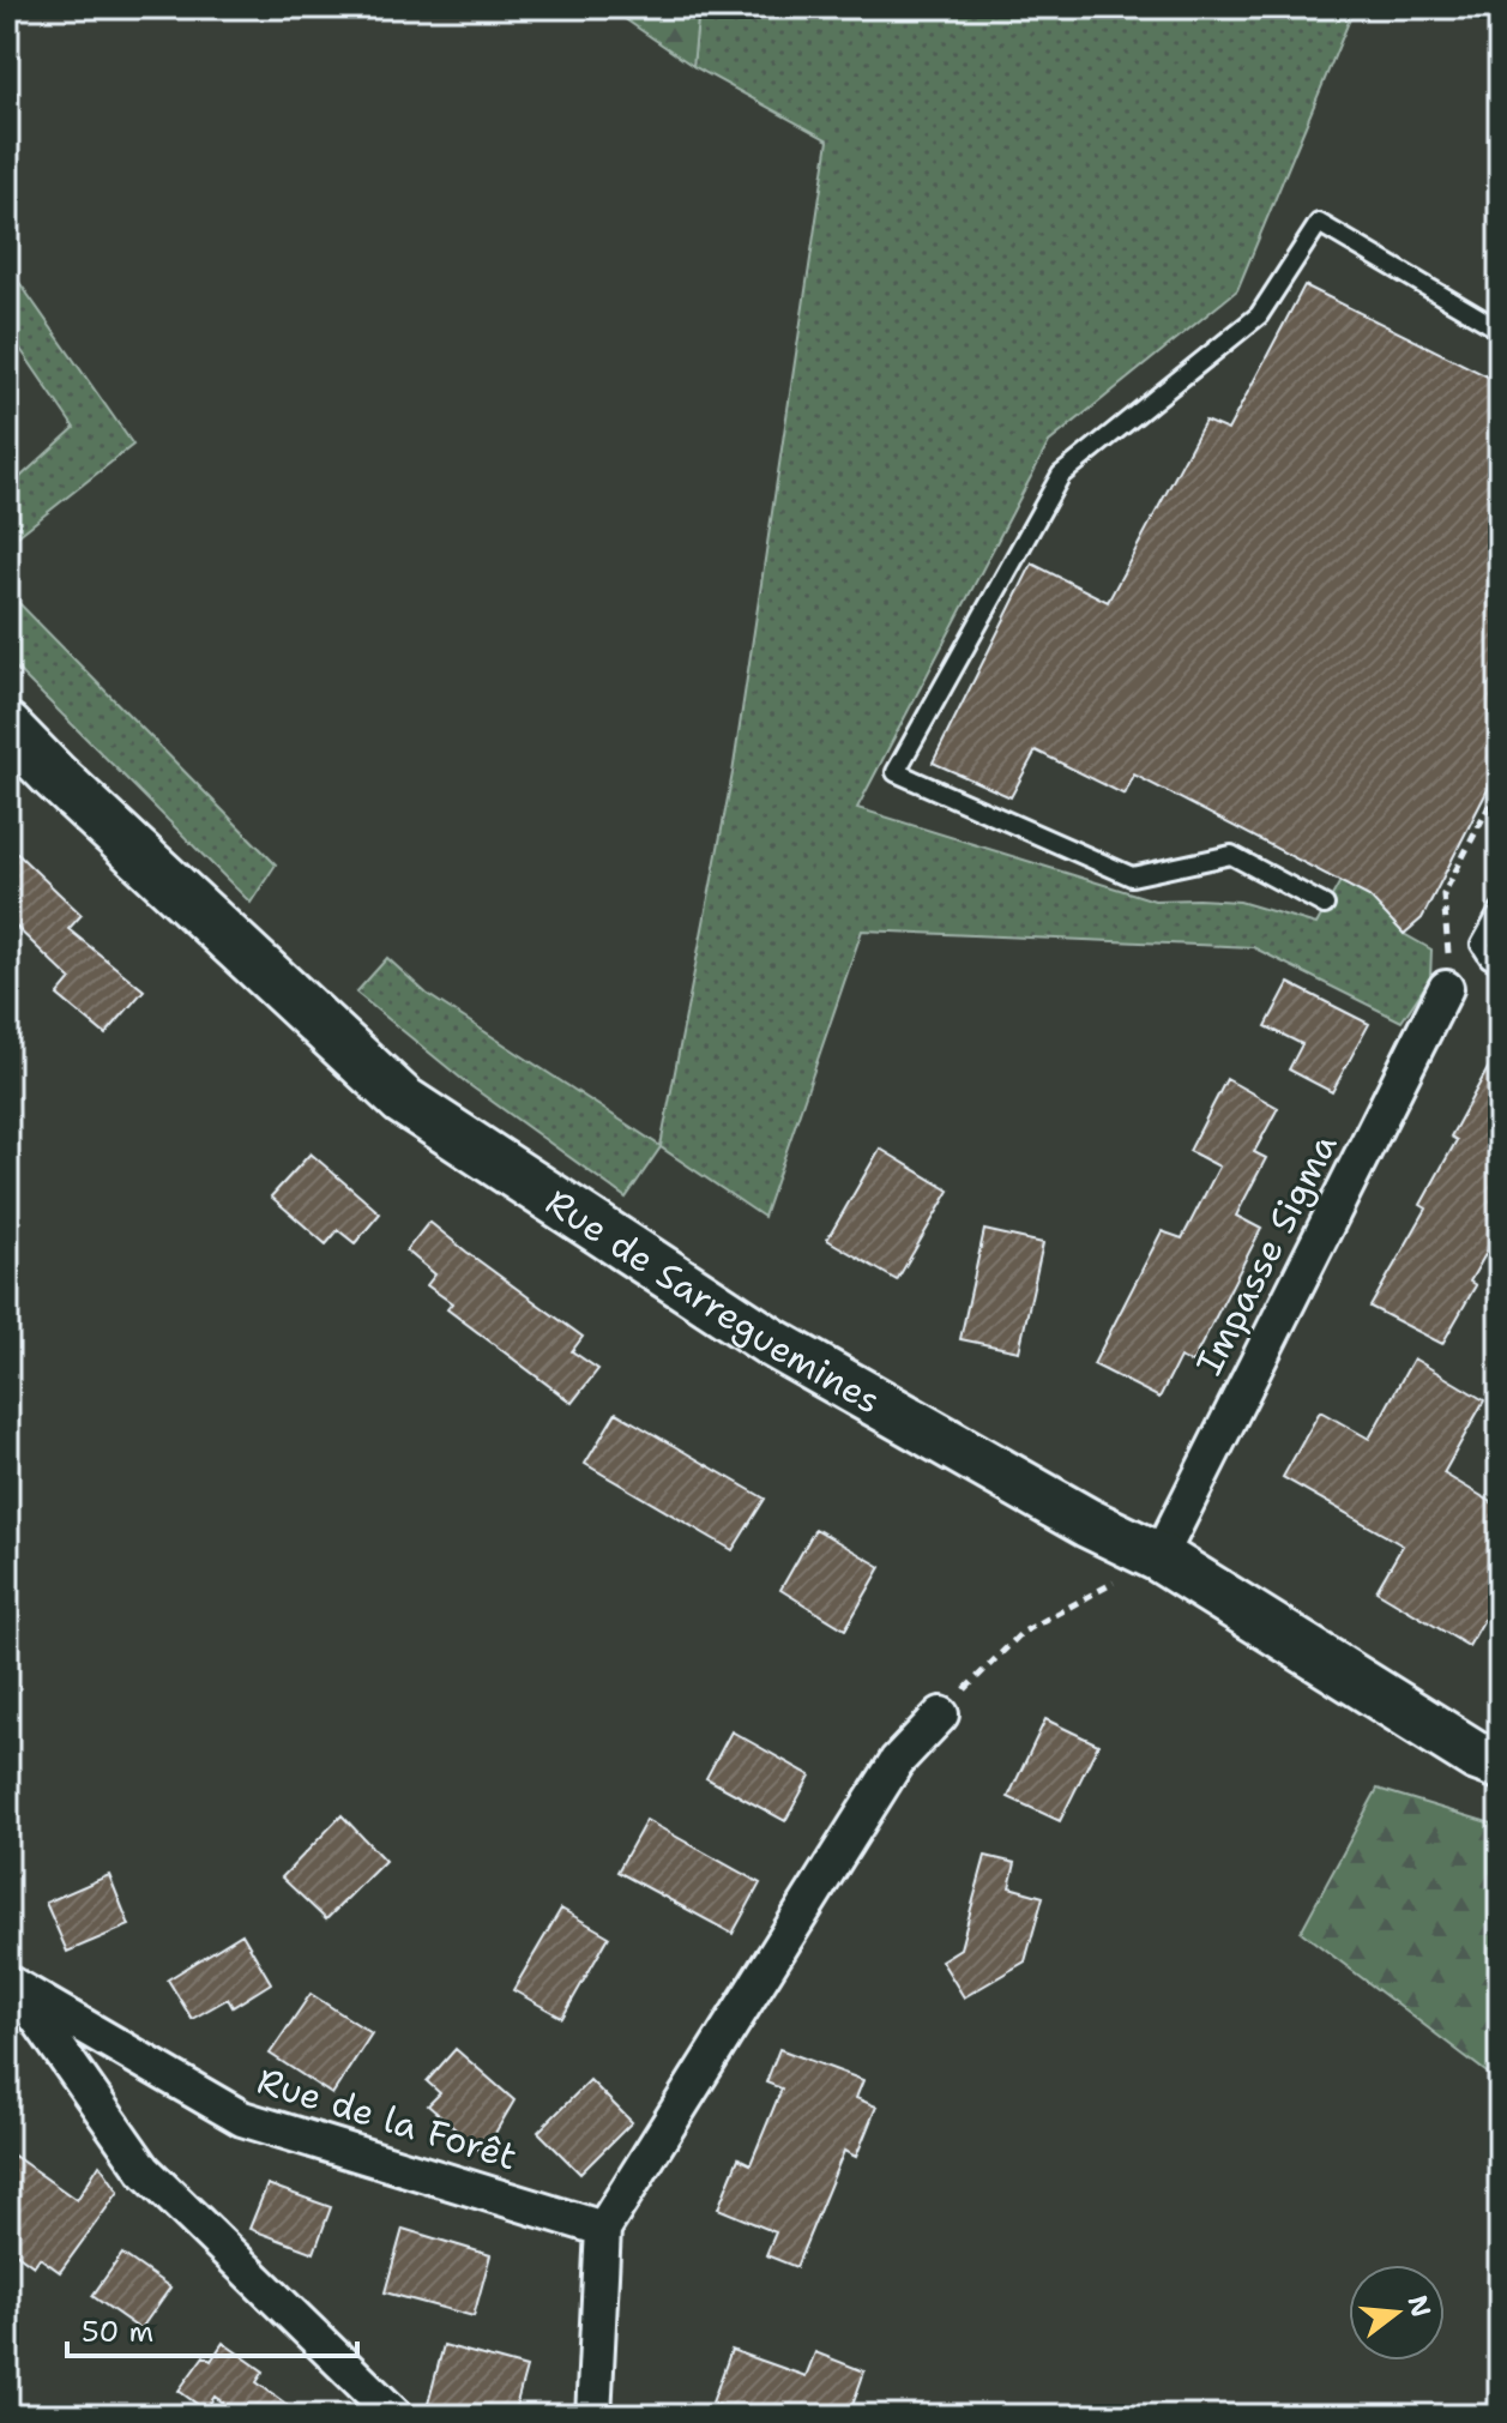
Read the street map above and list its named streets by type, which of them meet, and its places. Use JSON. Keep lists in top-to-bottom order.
{
  "streets": {
    "main road": ["Rue de Sarreguemines"],
    "street": ["Impasse Sigma", "Rue de la Forêt"]
  },
  "crossings": [
    ["Impasse Sigma", "Rue de Sarreguemines"]
  ],
  "scale_bar": "50 m",
  "north": "right"
}
